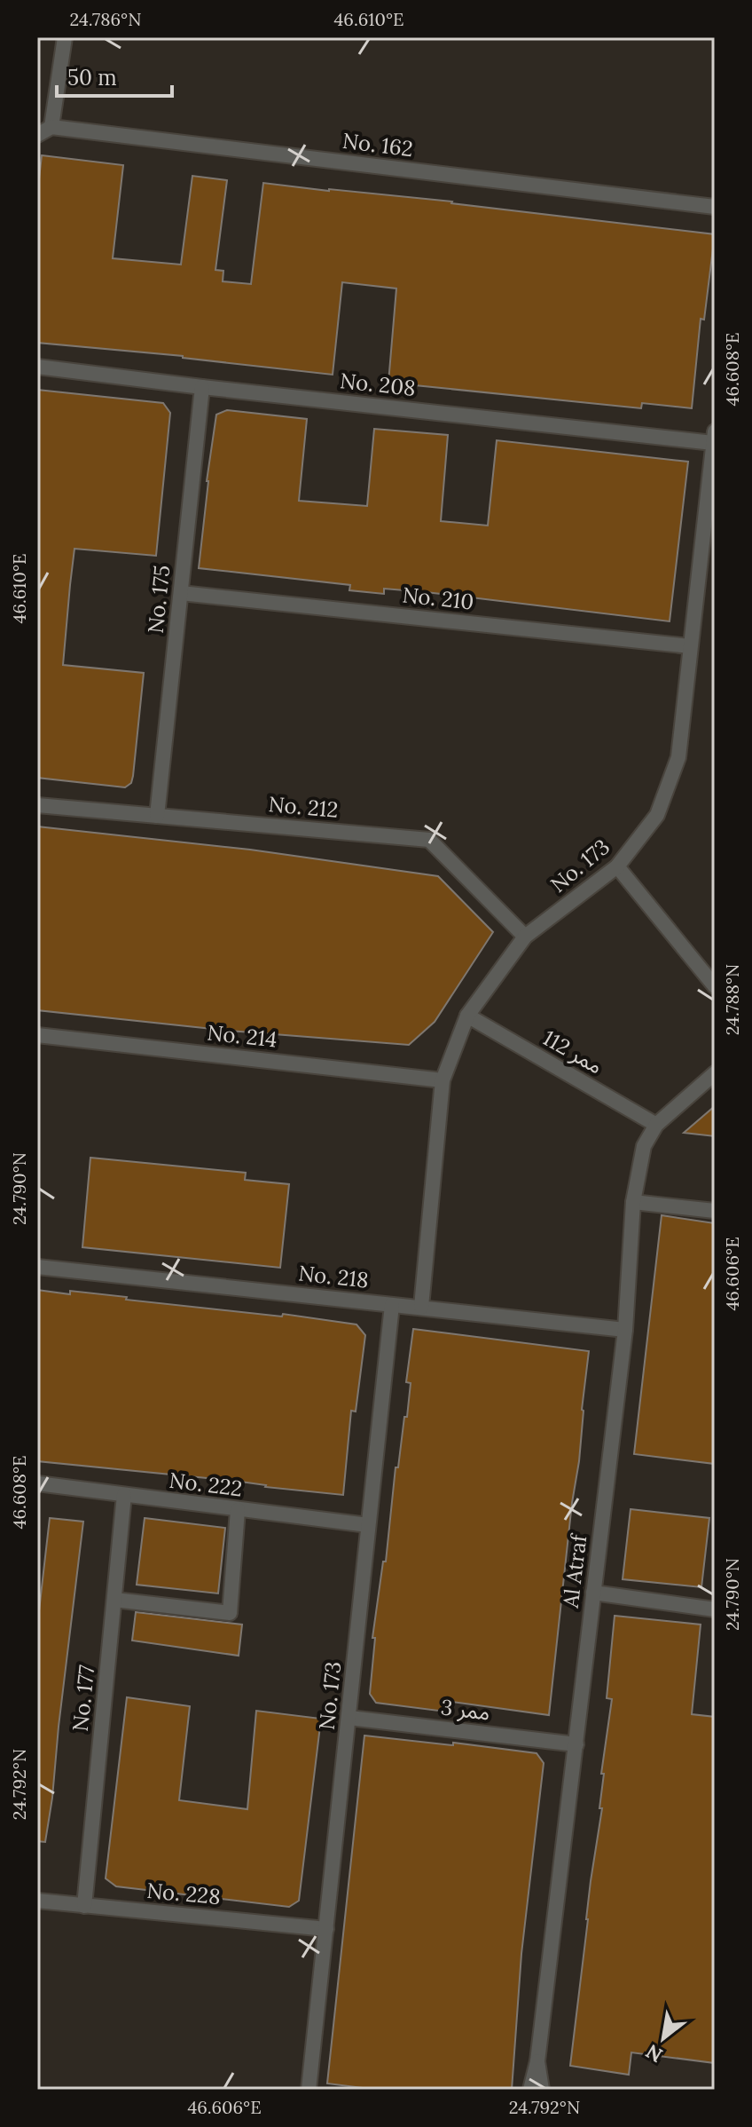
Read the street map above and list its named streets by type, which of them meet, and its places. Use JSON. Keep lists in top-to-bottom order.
{
  "streets": {
    "street": [
      "No. 162",
      "No. 208",
      "No. 210",
      "No. 175",
      "No. 212",
      "No. 173",
      "No. 214",
      "ممر 112",
      "No. 218",
      "No. 222",
      "Al Atraf",
      "No. 177",
      "ممر 3",
      "No. 228"
    ]
  },
  "crossings": [
    ["No. 208", "No. 175"],
    ["No. 208", "No. 173"],
    ["No. 210", "No. 175"],
    ["No. 210", "No. 173"],
    ["No. 175", "No. 212"],
    ["No. 212", "No. 173"],
    ["No. 173", "No. 214"],
    ["No. 173", "ممر 112"],
    ["No. 173", "No. 218"],
    ["No. 173", "No. 222"],
    ["No. 173", "ممر 3"],
    ["No. 173", "No. 228"],
    ["ممر 112", "Al Atraf"],
    ["No. 218", "Al Atraf"],
    ["No. 222", "No. 177"],
    ["Al Atraf", "ممر 3"],
    ["No. 177", "No. 228"]
  ],
  "scale_bar": "50 m",
  "north": "bottom left",
  "coordinates": [
    "24.786°N",
    "46.610°E",
    "46.608°E",
    "24.788°N",
    "24.790°N",
    "46.606°E",
    "24.792°N"
  ]
}
